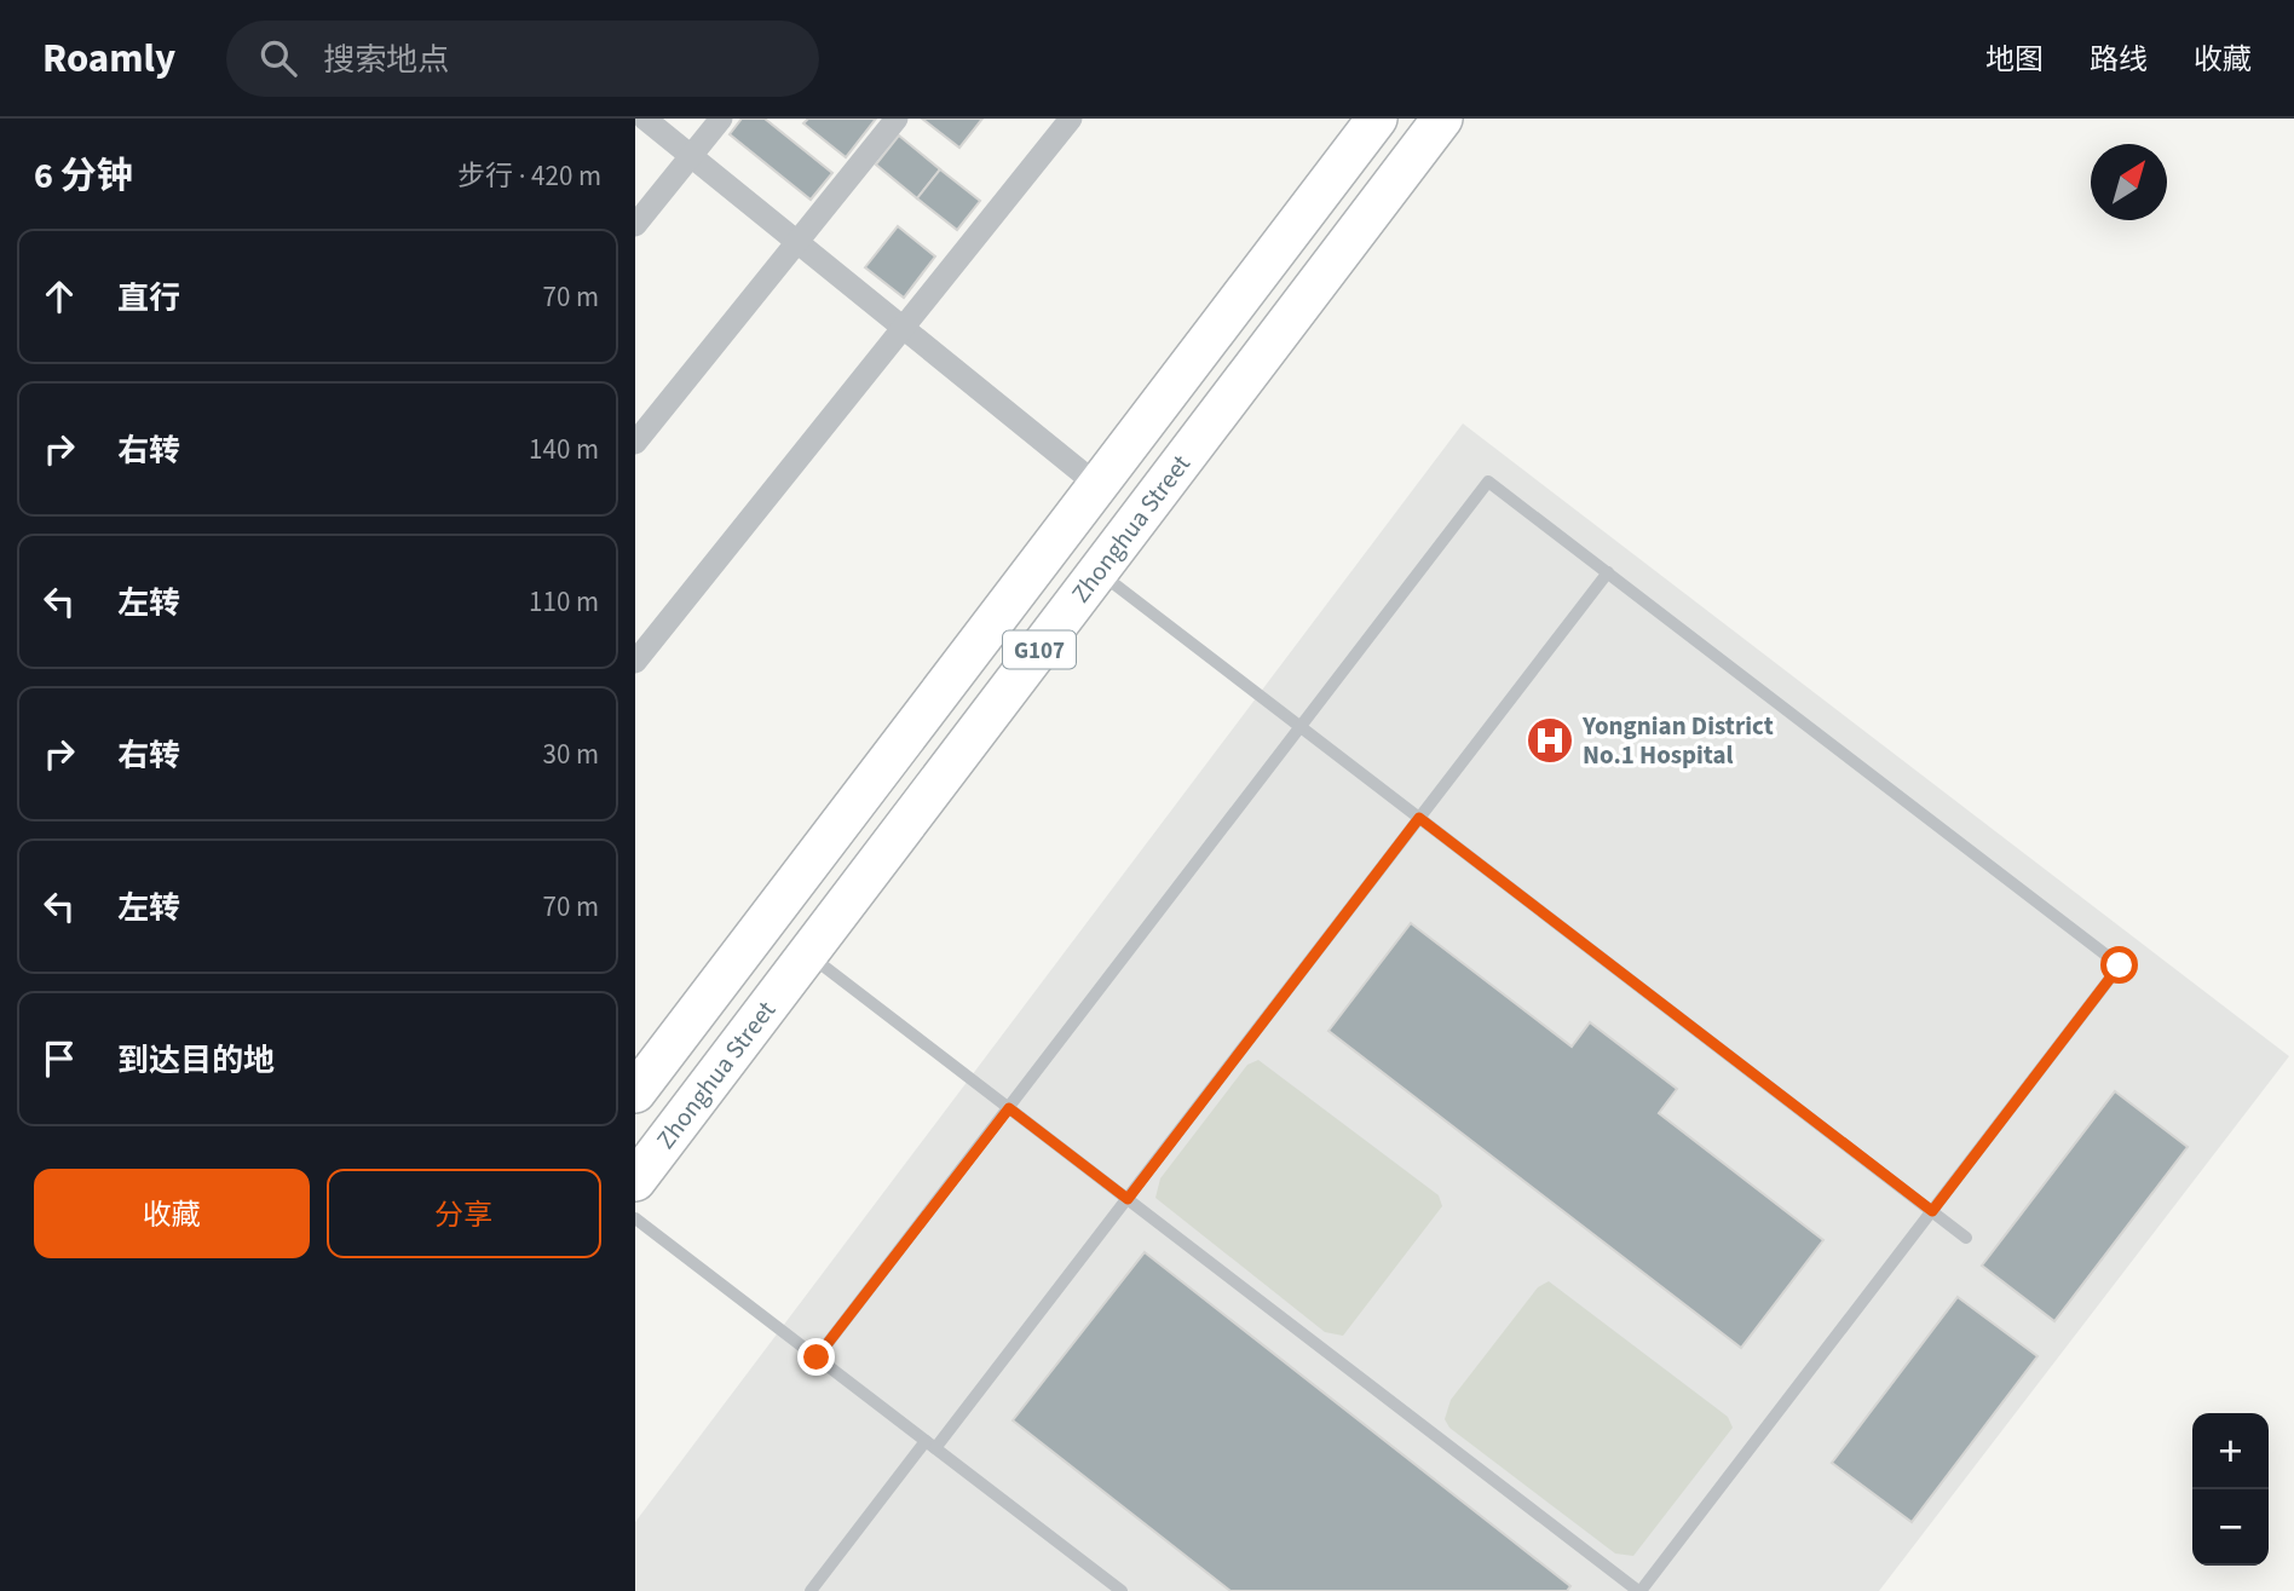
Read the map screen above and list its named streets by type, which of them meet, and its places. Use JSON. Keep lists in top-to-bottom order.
{
  "streets": {
    "highway": ["Zhonghua Street", "G107"]
  },
  "places": {
    "hospital": ["Yongnian District No.1 Hospital"]
  },
  "north": "top right",
  "page": {
    "header": "Roamly",
    "search": "搜索地点",
    "nav": ["地图", "路线", "收藏"],
    "heading": ["6 分钟", "步行 · 420 m"],
    "list": [
      ["直行", "70 m"],
      ["右转", "140 m"],
      ["左转", "110 m"],
      ["右转", "30 m"],
      ["左转", "70 m"],
      "到达目的地"
    ],
    "buttons": ["收藏", "分享"],
    "map_buttons": ["+", "−"]
  }
}
